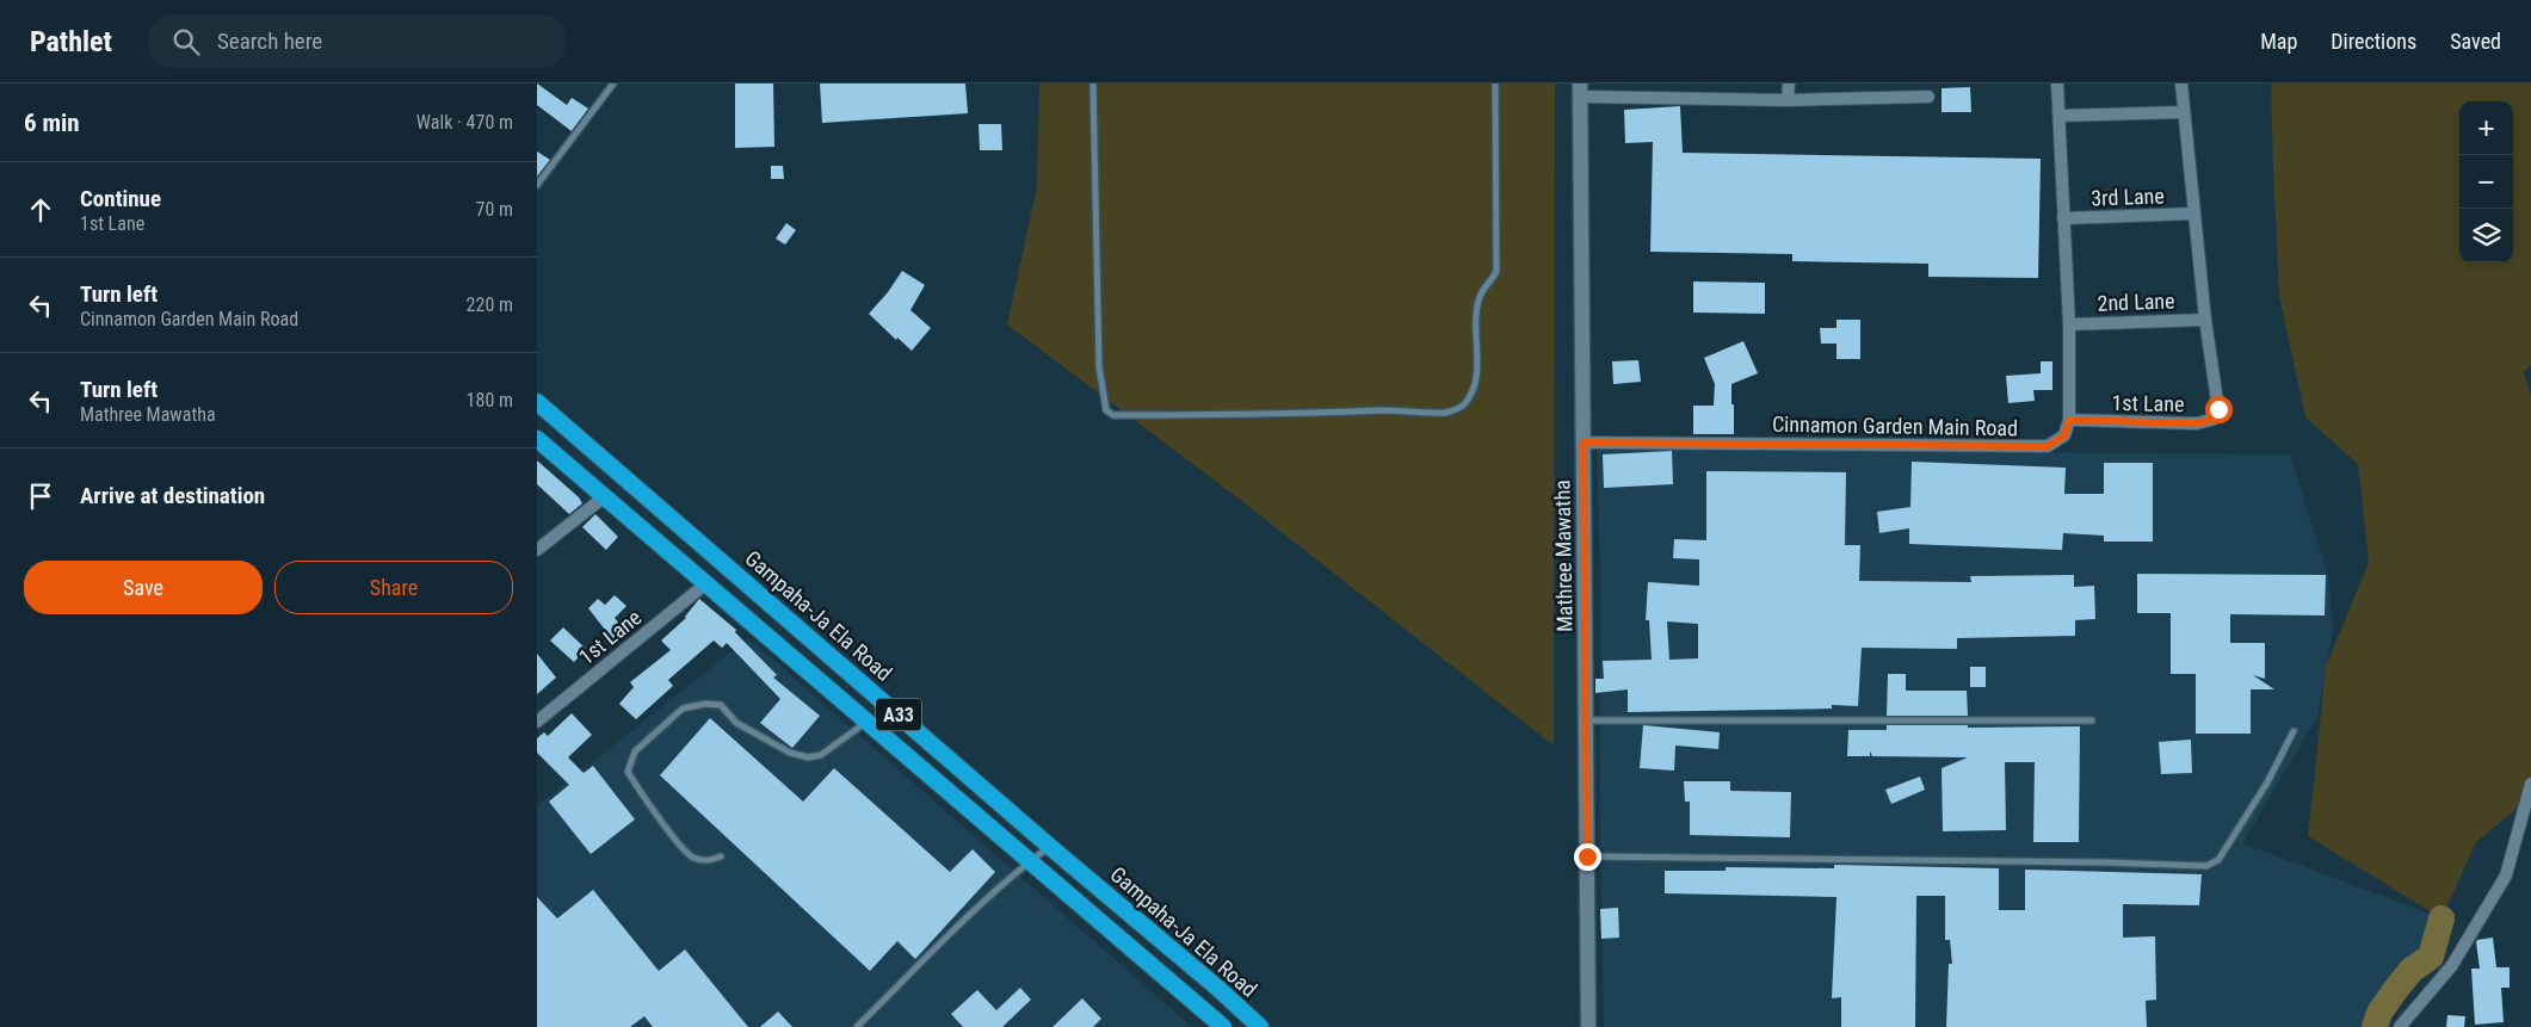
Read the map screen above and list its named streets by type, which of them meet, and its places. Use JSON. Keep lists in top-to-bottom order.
{
  "streets": {
    "highway": ["Gampaha-Ja Ela Road", "A33"],
    "street": [
      "3rd Lane",
      "2nd Lane",
      "1st Lane",
      "Cinnamon Garden Main Road",
      "Mathree Mawatha"
    ]
  },
  "crossings": [
    ["2nd Lane", "1st Lane"],
    ["1st Lane", "Cinnamon Garden Main Road"],
    ["1st Lane", "A33"],
    ["Cinnamon Garden Main Road", "Mathree Mawatha"]
  ],
  "page": {
    "header": "Pathlet",
    "search": "Search here",
    "nav": ["Map", "Directions", "Saved"],
    "heading": ["6 min", "Walk · 470 m"],
    "map_buttons": ["+", "−"],
    "list": [
      ["Continue", "1st Lane", "70 m"],
      ["Turn left", "Cinnamon Garden Main Road", "220 m"],
      ["Turn left", "Mathree Mawatha", "180 m"],
      "Arrive at destination"
    ],
    "buttons": ["Save", "Share"]
  }
}
